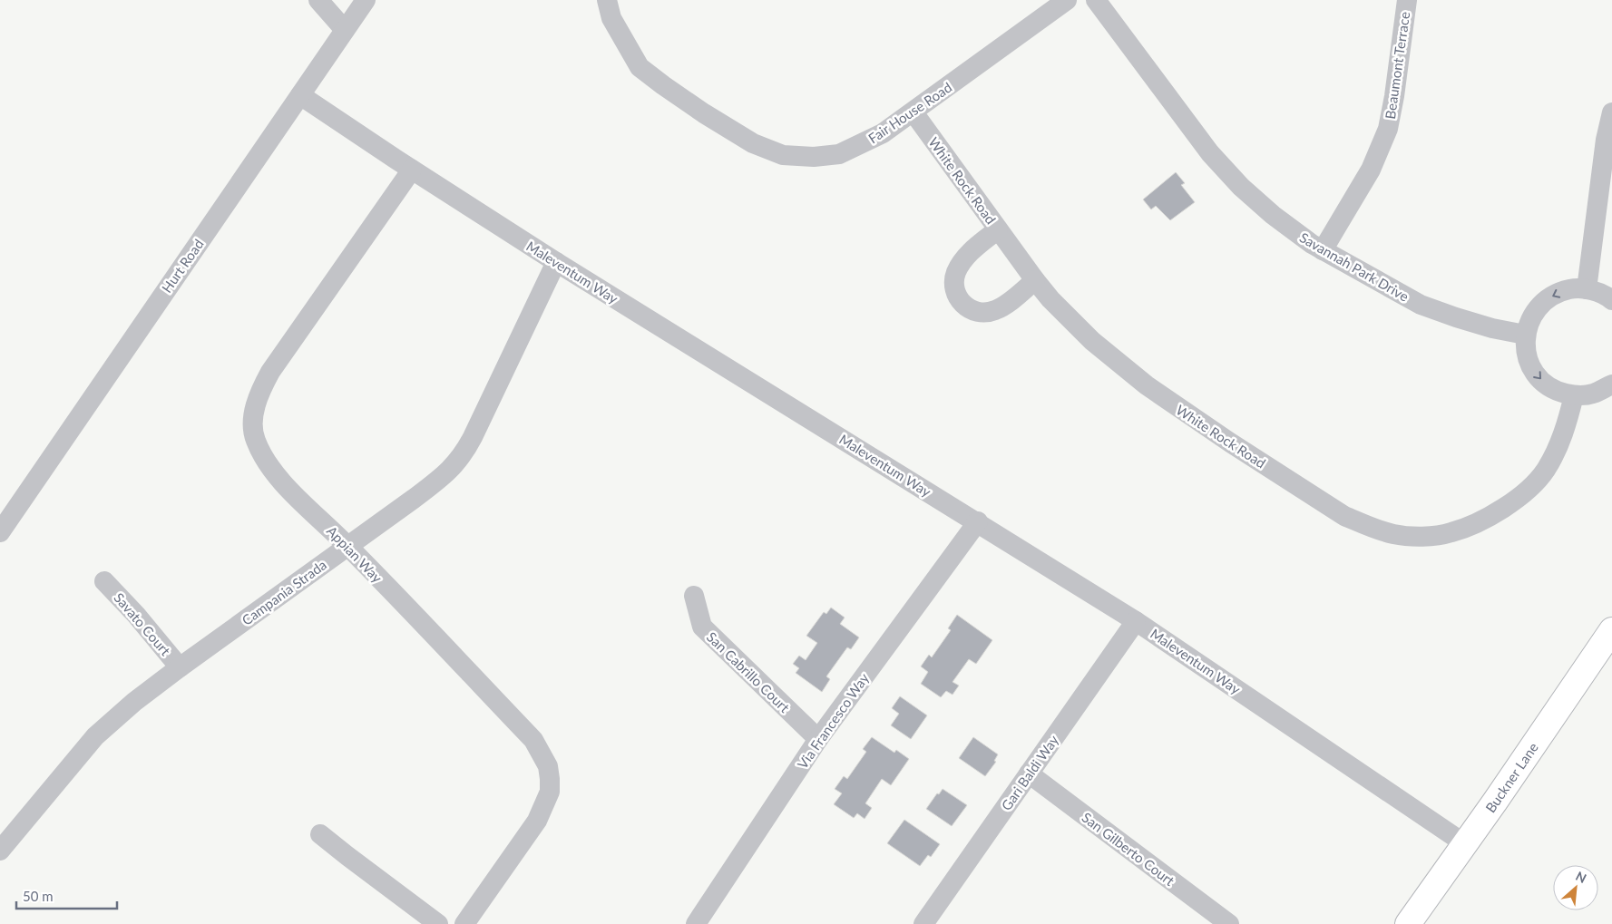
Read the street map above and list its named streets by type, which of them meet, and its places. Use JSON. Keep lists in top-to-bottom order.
{
  "streets": {
    "main road": ["Buckner Lane"],
    "street": [
      "Beaumont Terrace",
      "Fair House Road",
      "White Rock Road",
      "Hurt Road",
      "Savannah Park Drive",
      "Maleventum Way",
      "Appian Way",
      "Campania Strada",
      "Savato Court",
      "San Cabrillo Court",
      "Via Francesco Way",
      "Gari Baldi Way",
      "San Gilberto Court"
    ]
  },
  "crossings": [
    ["Beaumont Terrace", "Savannah Park Drive"],
    ["Fair House Road", "White Rock Road"],
    ["Hurt Road", "Maleventum Way"],
    ["Maleventum Way", "Appian Way"],
    ["Maleventum Way", "Campania Strada"],
    ["Maleventum Way", "Via Francesco Way"],
    ["Maleventum Way", "Gari Baldi Way"],
    ["Maleventum Way", "Buckner Lane"],
    ["Appian Way", "Campania Strada"],
    ["Campania Strada", "Savato Court"],
    ["San Cabrillo Court", "Via Francesco Way"],
    ["Gari Baldi Way", "San Gilberto Court"]
  ],
  "scale_bar": "50 m",
  "north": "top right"
}
